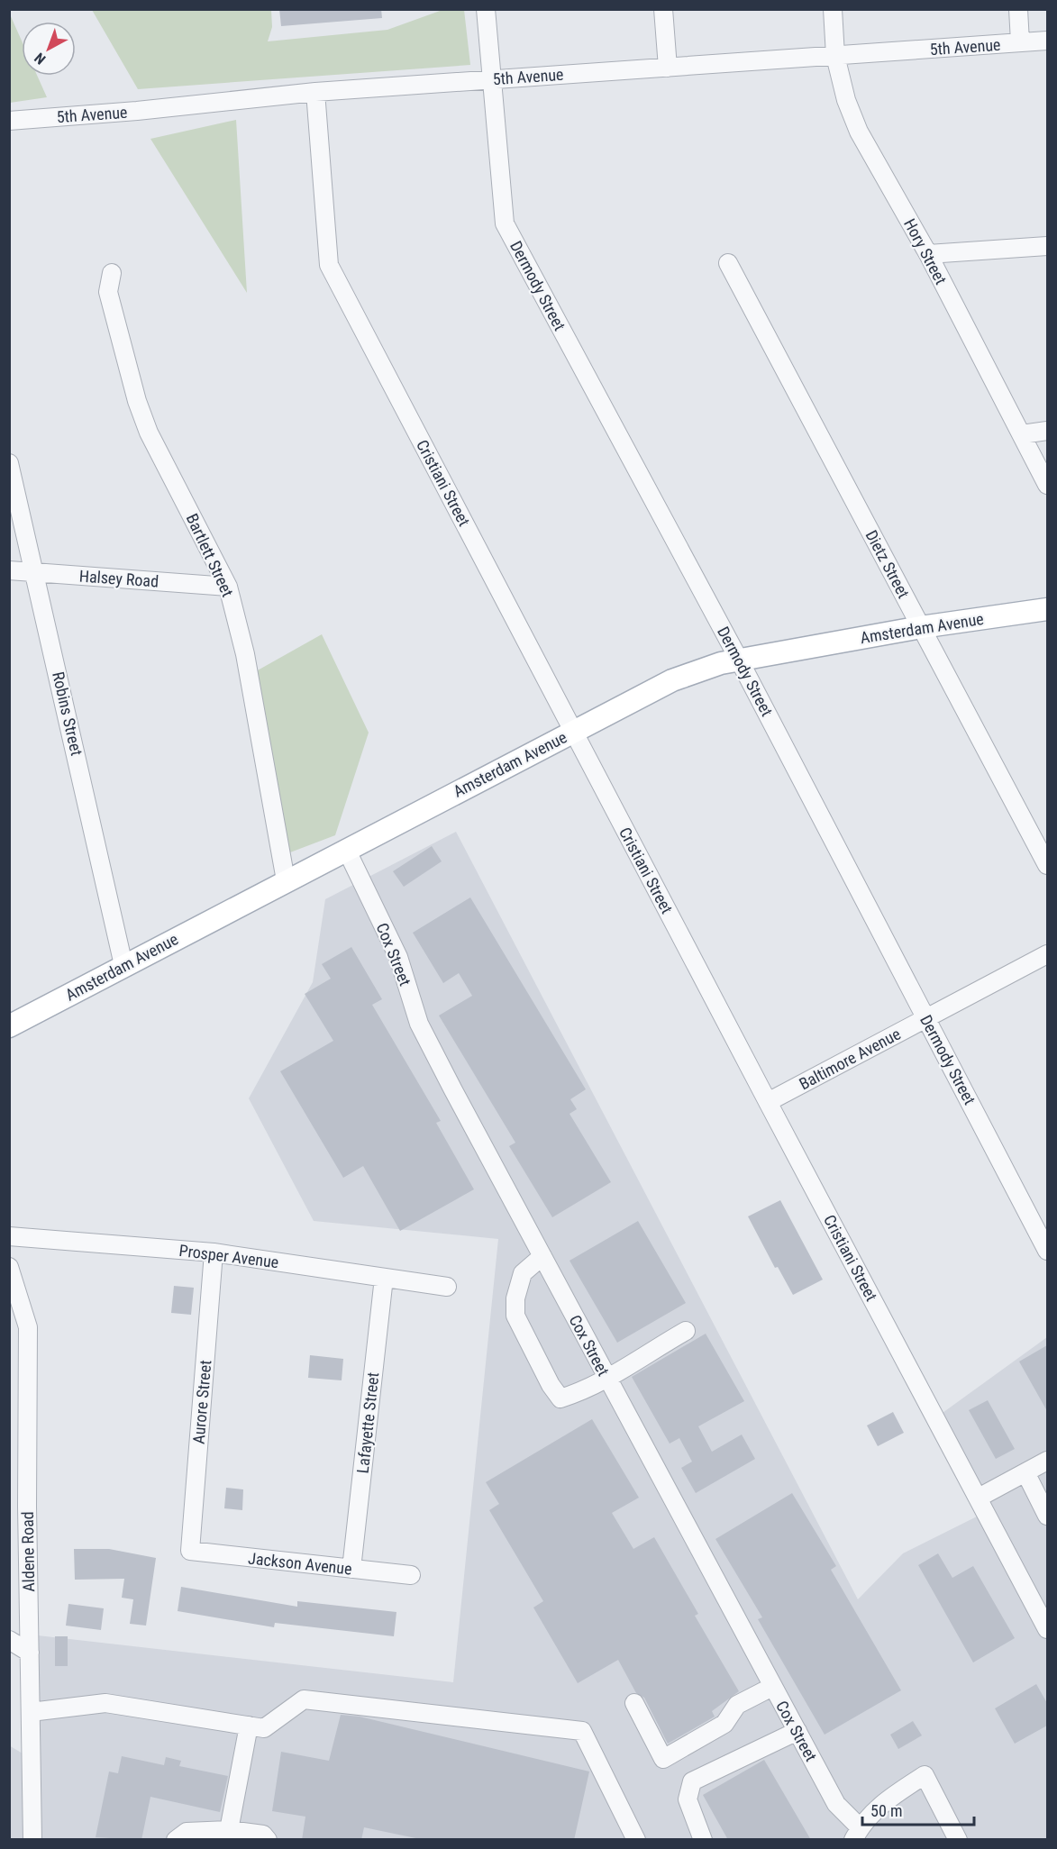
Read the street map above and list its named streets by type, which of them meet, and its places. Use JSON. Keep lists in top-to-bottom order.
{
  "streets": {
    "main road": ["Amsterdam Avenue"],
    "street": [
      "5th Avenue",
      "Hory Street",
      "Dermody Street",
      "Cristiani Street",
      "Bartlett Street",
      "Dietz Street",
      "Halsey Road",
      "Robins Street",
      "Cox Street",
      "Baltimore Avenue",
      "Prosper Avenue",
      "Aurore Street",
      "Lafayette Street",
      "Aldene Road",
      "Jackson Avenue"
    ]
  },
  "crossings": [
    ["5th Avenue", "Hory Street"],
    ["5th Avenue", "Dermody Street"],
    ["5th Avenue", "Cristiani Street"],
    ["Dermody Street", "Amsterdam Avenue"],
    ["Dermody Street", "Baltimore Avenue"],
    ["Cristiani Street", "Amsterdam Avenue"],
    ["Cristiani Street", "Baltimore Avenue"],
    ["Bartlett Street", "Halsey Road"],
    ["Bartlett Street", "Amsterdam Avenue"],
    ["Dietz Street", "Amsterdam Avenue"],
    ["Halsey Road", "Robins Street"],
    ["Amsterdam Avenue", "Robins Street"],
    ["Amsterdam Avenue", "Cox Street"],
    ["Prosper Avenue", "Aurore Street"],
    ["Prosper Avenue", "Lafayette Street"],
    ["Aurore Street", "Jackson Avenue"],
    ["Lafayette Street", "Jackson Avenue"]
  ],
  "scale_bar": "50 m",
  "north": "bottom left"
}
